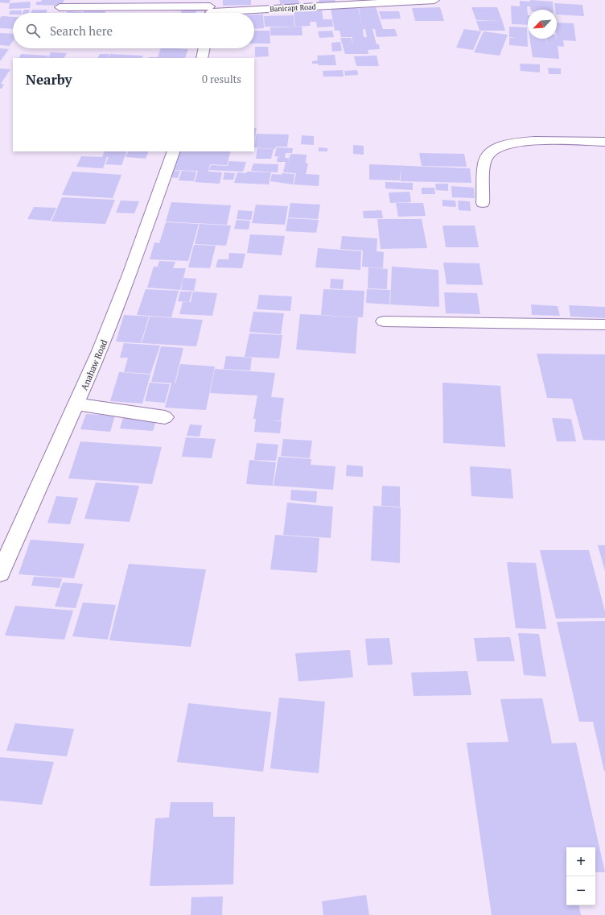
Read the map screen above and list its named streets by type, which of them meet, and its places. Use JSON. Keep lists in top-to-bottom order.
{
  "streets": {
    "street": ["Banicapt Road", "Anahaw Road"]
  },
  "north": "bottom left",
  "page": {
    "search": "Search here",
    "heading": ["Nearby", "0 results"],
    "map_buttons": ["+", "−"]
  }
}
